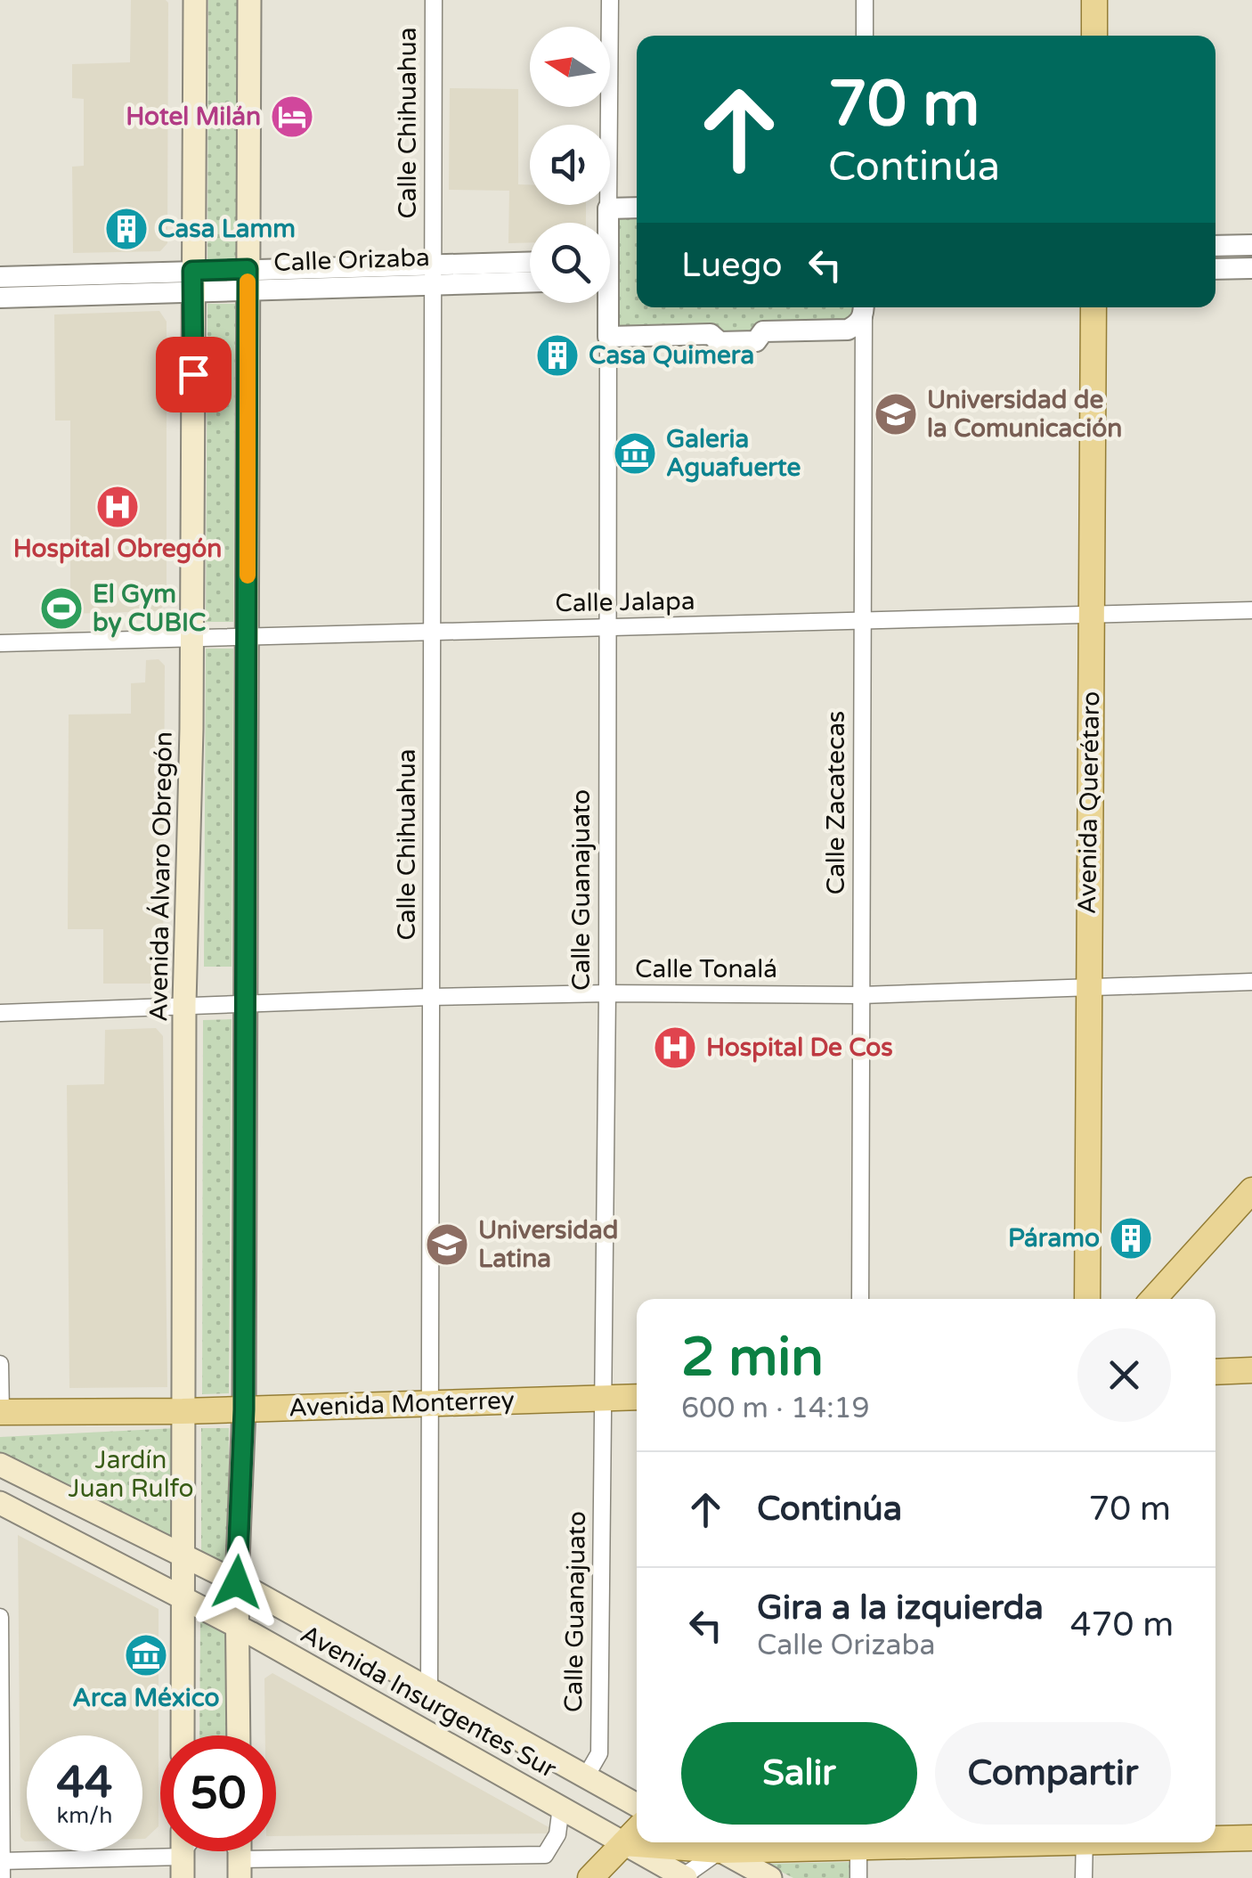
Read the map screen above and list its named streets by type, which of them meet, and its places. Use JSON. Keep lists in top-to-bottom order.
{
  "streets": {
    "main road": [
      "Avenida Querétaro",
      "Avenida Álvaro Obregón",
      "Avenida Monterrey",
      "Avenida Insurgentes Sur"
    ],
    "street": [
      "Calle Chihuahua",
      "Calle Orizaba",
      "Calle Jalapa",
      "Calle Zacatecas",
      "Calle Guanajuato",
      "Calle Tonalá"
    ]
  },
  "crossings": [
    ["Calle Chihuahua", "Calle Orizaba"],
    ["Calle Chihuahua", "Calle Jalapa"],
    ["Calle Chihuahua", "Calle Tonalá"],
    ["Calle Chihuahua", "Avenida Monterrey"],
    ["Calle Chihuahua", "Avenida Insurgentes Sur"],
    ["Calle Orizaba", "Avenida Álvaro Obregón"],
    ["Calle Jalapa", "Calle Zacatecas"],
    ["Calle Jalapa", "Avenida Querétaro"],
    ["Calle Jalapa", "Avenida Álvaro Obregón"],
    ["Calle Jalapa", "Calle Guanajuato"],
    ["Calle Zacatecas", "Calle Tonalá"],
    ["Avenida Querétaro", "Calle Tonalá"],
    ["Avenida Álvaro Obregón", "Calle Tonalá"],
    ["Avenida Álvaro Obregón", "Avenida Monterrey"],
    ["Avenida Álvaro Obregón", "Avenida Insurgentes Sur"],
    ["Calle Guanajuato", "Calle Tonalá"],
    ["Calle Guanajuato", "Avenida Monterrey"],
    ["Calle Guanajuato", "Avenida Insurgentes Sur"]
  ],
  "parks": ["Jardín Juan Rulfo"],
  "places": {
    "hotel": ["Hotel Milán"],
    "building": ["Casa Lamm", "Casa Quimera", "Páramo"],
    "school or university": ["Universidad de la Comunicación", "Universidad Latina"],
    "museum": ["Galeria Aguafuerte", "Arca México"],
    "hospital": ["Hospital Obregón", "Hospital De Cos"],
    "sports": ["El Gym by CUBIC"]
  },
  "north": "left",
  "page": {
    "turn": ["70 m", "Continúa"],
    "then": "Luego",
    "heading": ["2 min", "600 m · 14:19"],
    "list": [
      {
        "name": "Continúa",
        "value": "70 m"
      },
      {
        "name": "Gira a la izquierda",
        "note": "Calle Orizaba",
        "value": "470 m"
      }
    ],
    "buttons": ["Salir", "Compartir"],
    "speed": "44 km/h",
    "limit": "50"
  }
}
